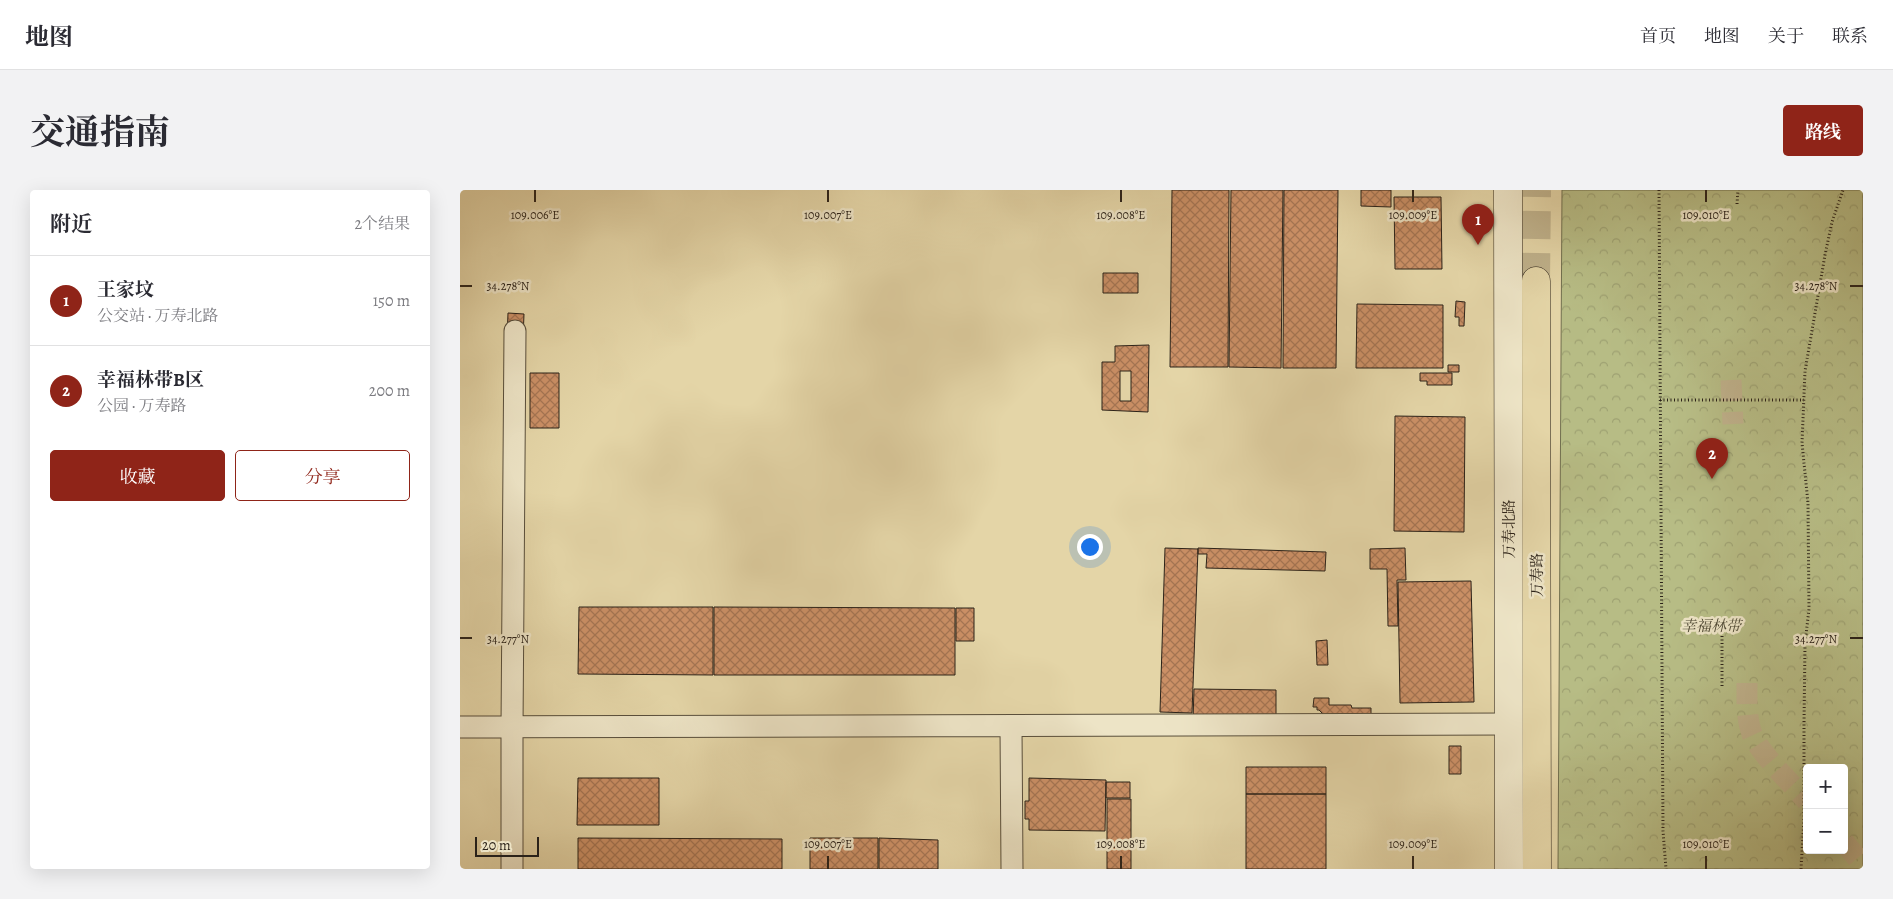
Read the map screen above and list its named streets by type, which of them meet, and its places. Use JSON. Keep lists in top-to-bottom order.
{
  "streets": {
    "main road": ["万寿北路", "万寿路"]
  },
  "parks": ["幸福林带"],
  "scale_bar": "20 m",
  "page": {
    "header": "地图",
    "nav": [
      "首页",
      "地图",
      "关于",
      "联系"
    ],
    "title": "交通指南",
    "buttons": [
      "路线",
      ["收藏", "分享"]
    ],
    "heading": ["附近", "2个结果"],
    "pins": ["1", "2"],
    "list": [
      {
        "mark": "1",
        "name": "王家坟",
        "note": "公交站 · 万寿北路",
        "value": "150 m"
      },
      {
        "mark": "2",
        "name": "幸福林带B区",
        "note": "公园 · 万寿路",
        "value": "200 m"
      }
    ],
    "map_buttons": ["+", "−"],
    "scale": "20 m"
  },
  "coordinates": [
    "109.006°E",
    "109.007°E",
    "109.008°E",
    "109.009°E",
    "109.010°E",
    "34.278°N",
    "34.277°N"
  ]
}
